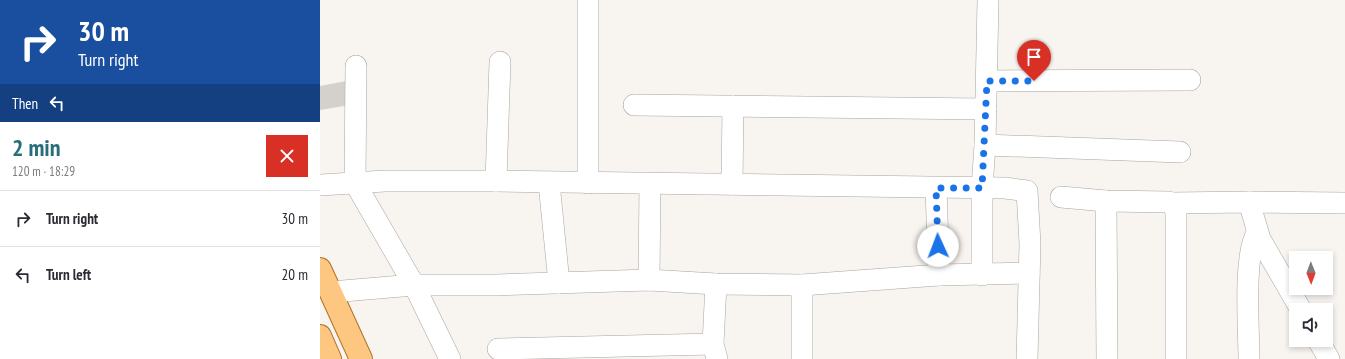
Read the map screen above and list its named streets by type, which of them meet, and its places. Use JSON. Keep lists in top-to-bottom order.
{
  "north": "bottom",
  "page": {
    "turn": ["30 m", "Turn right"],
    "then": "Then",
    "heading": ["2 min", "120 m · 18:29"],
    "list": [
      {
        "name": "Turn right",
        "value": "30 m"
      },
      {
        "name": "Turn left",
        "value": "20 m"
      }
    ]
  }
}
